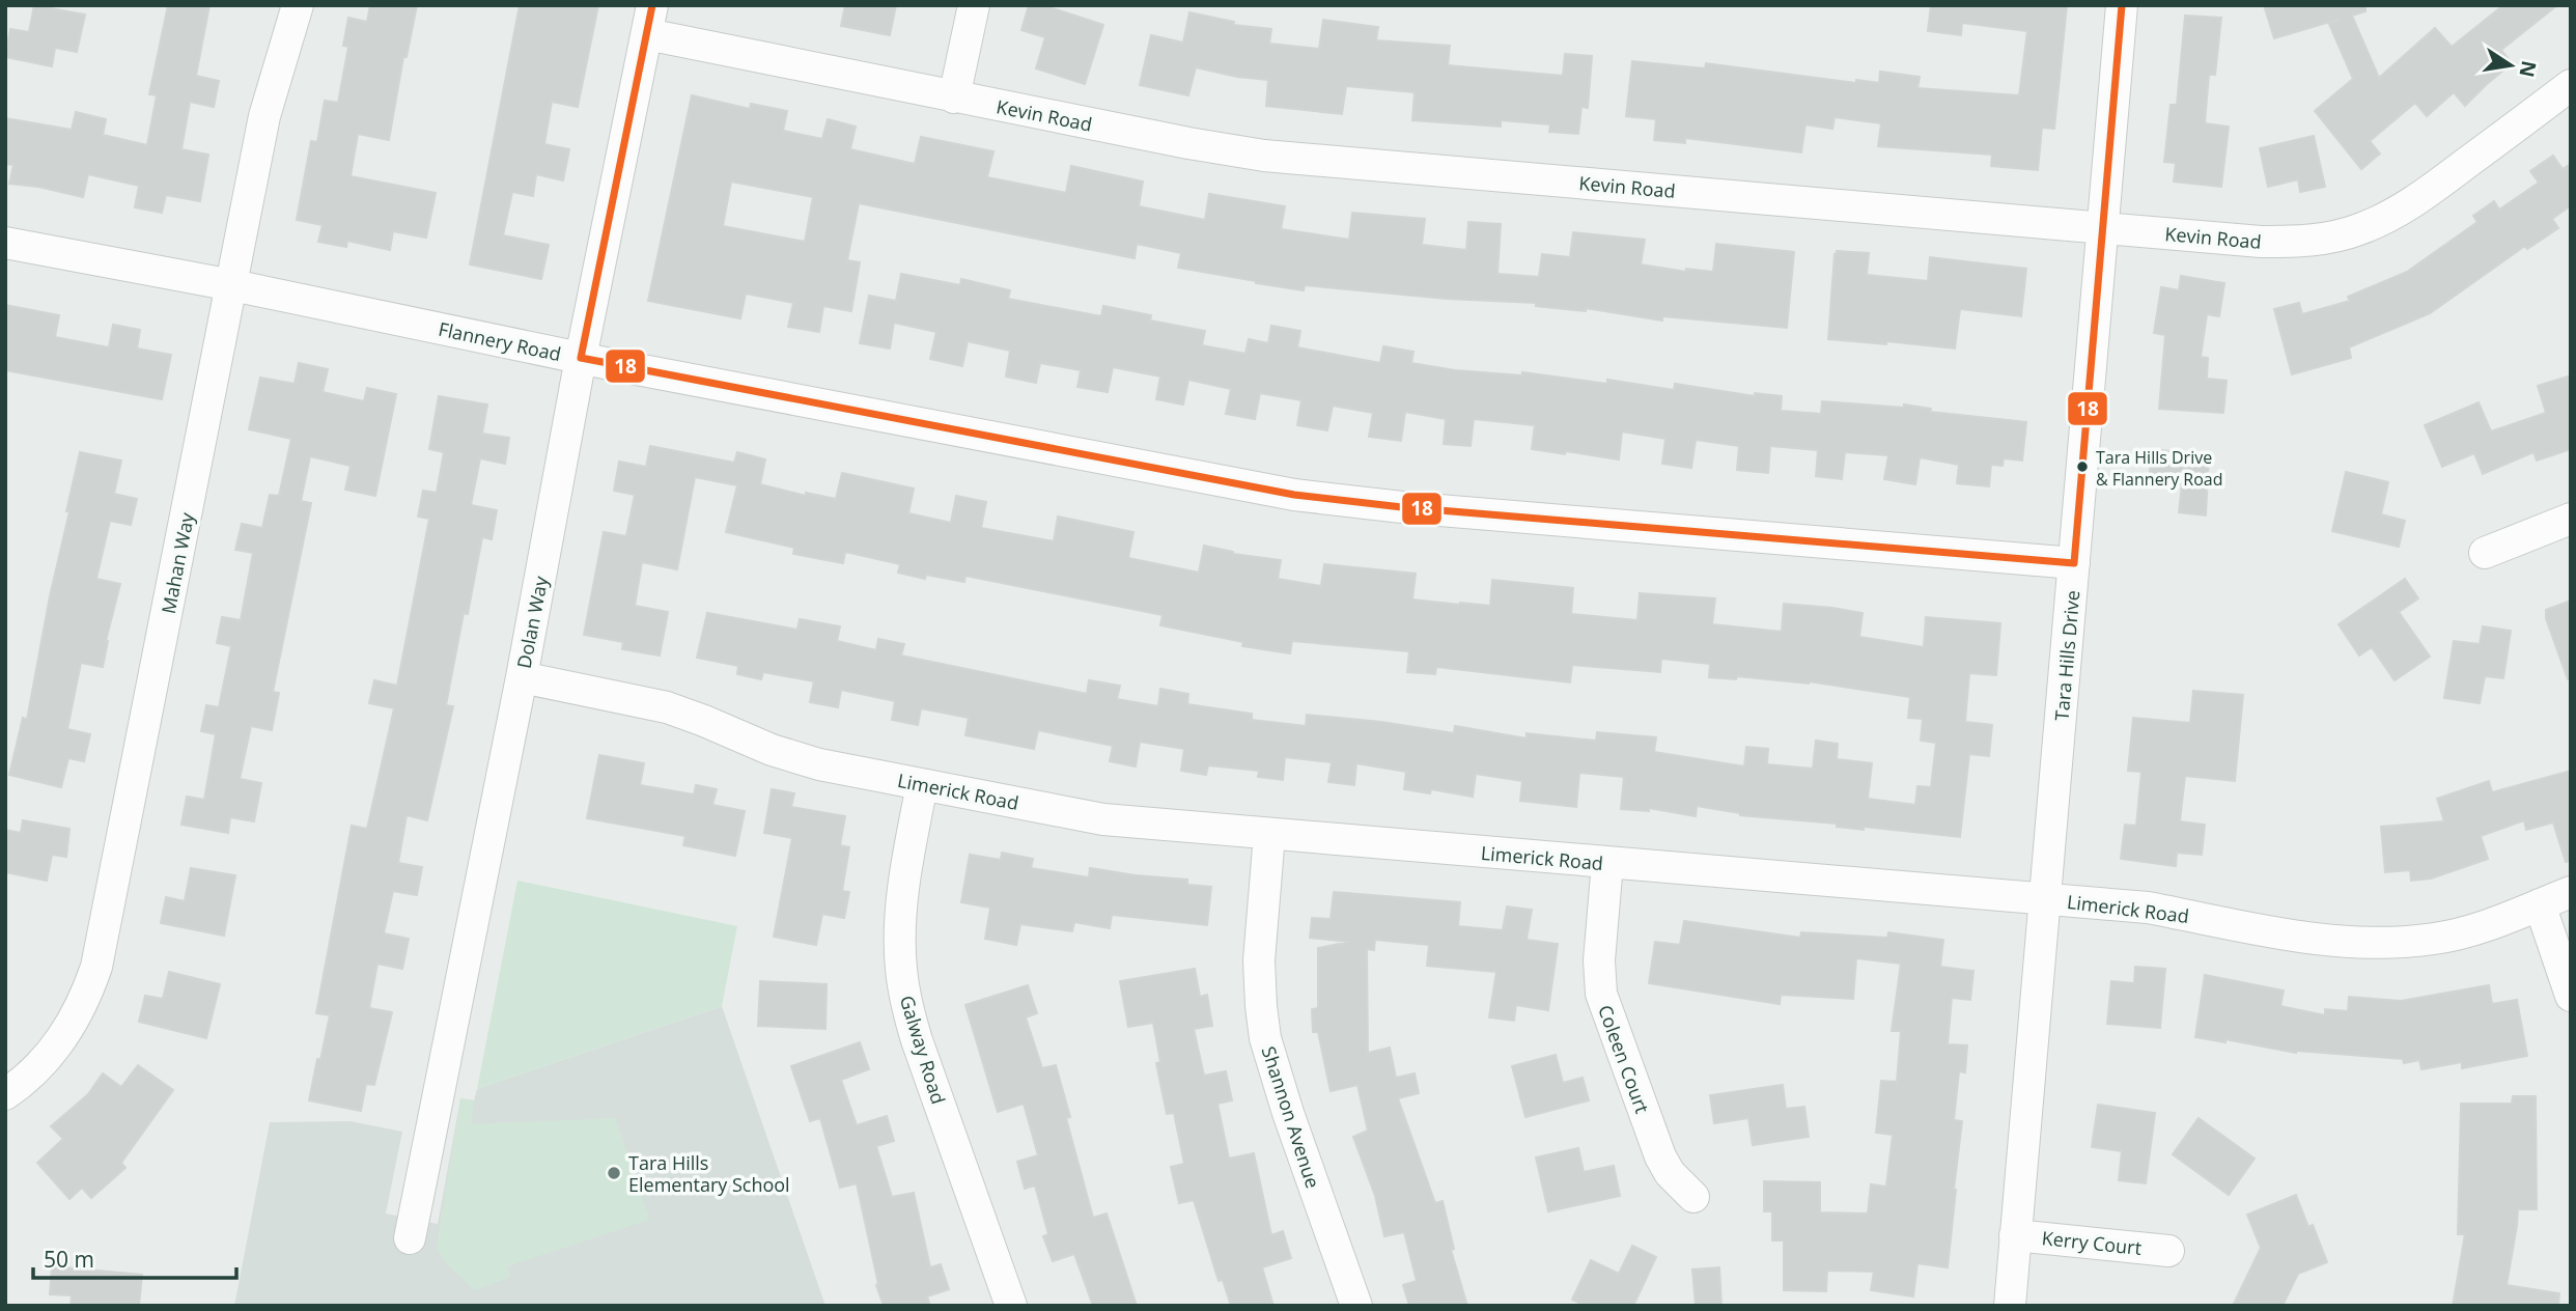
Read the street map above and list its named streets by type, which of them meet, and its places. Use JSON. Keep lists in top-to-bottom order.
{
  "streets": {
    "street": [
      "Kevin Road",
      "Flannery Road",
      "Mahan Way",
      "Dolan Way",
      "Tara Hills Drive",
      "Limerick Road",
      "Galway Road",
      "Coleen Court",
      "Shannon Avenue",
      "Kerry Court"
    ]
  },
  "crossings": [
    ["Kevin Road", "Dolan Way"],
    ["Kevin Road", "Tara Hills Drive"],
    ["Flannery Road", "Mahan Way"],
    ["Flannery Road", "Dolan Way"],
    ["Flannery Road", "Tara Hills Drive"],
    ["Dolan Way", "Limerick Road"],
    ["Tara Hills Drive", "Limerick Road"],
    ["Tara Hills Drive", "Kerry Court"],
    ["Limerick Road", "Galway Road"],
    ["Limerick Road", "Coleen Court"],
    ["Limerick Road", "Shannon Avenue"]
  ],
  "places": ["Tara Hills Drive & Flannery Road", "Tara Hills Elementary School"],
  "lines": ["transit line 18"],
  "scale_bar": "50 m",
  "north": "right"
}
